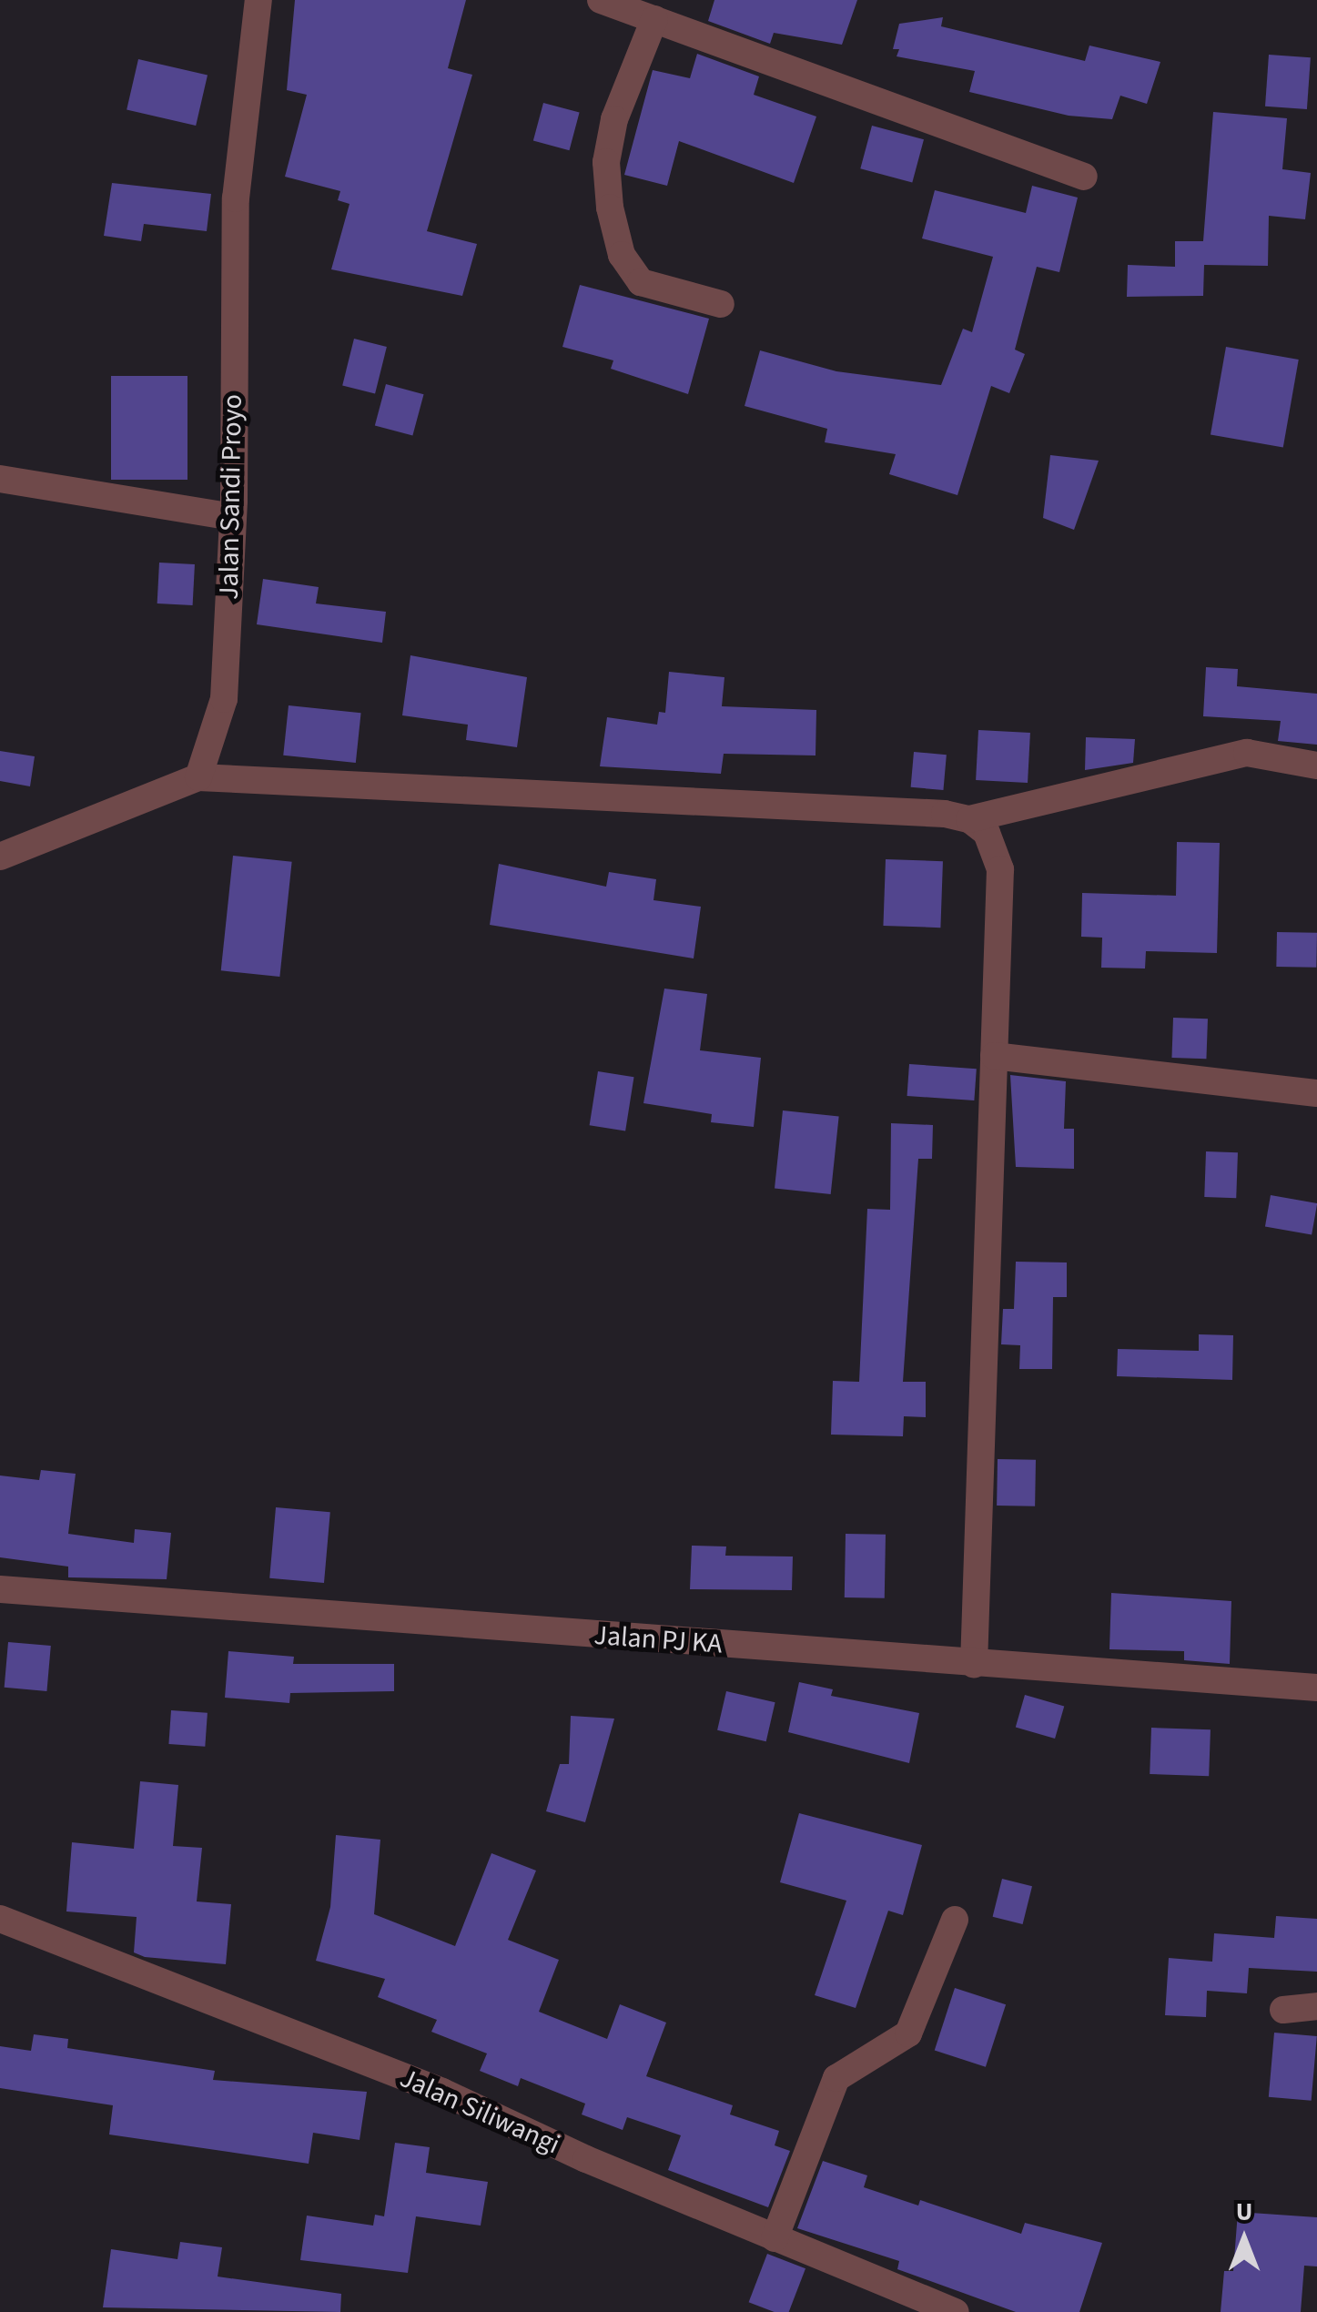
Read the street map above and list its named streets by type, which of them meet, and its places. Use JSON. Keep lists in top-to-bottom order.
{
  "streets": {
    "street": ["Jalan Sandi Proyo", "Jalan PJ KA", "Jalan Siliwangi"]
  },
  "north": "top"
}
